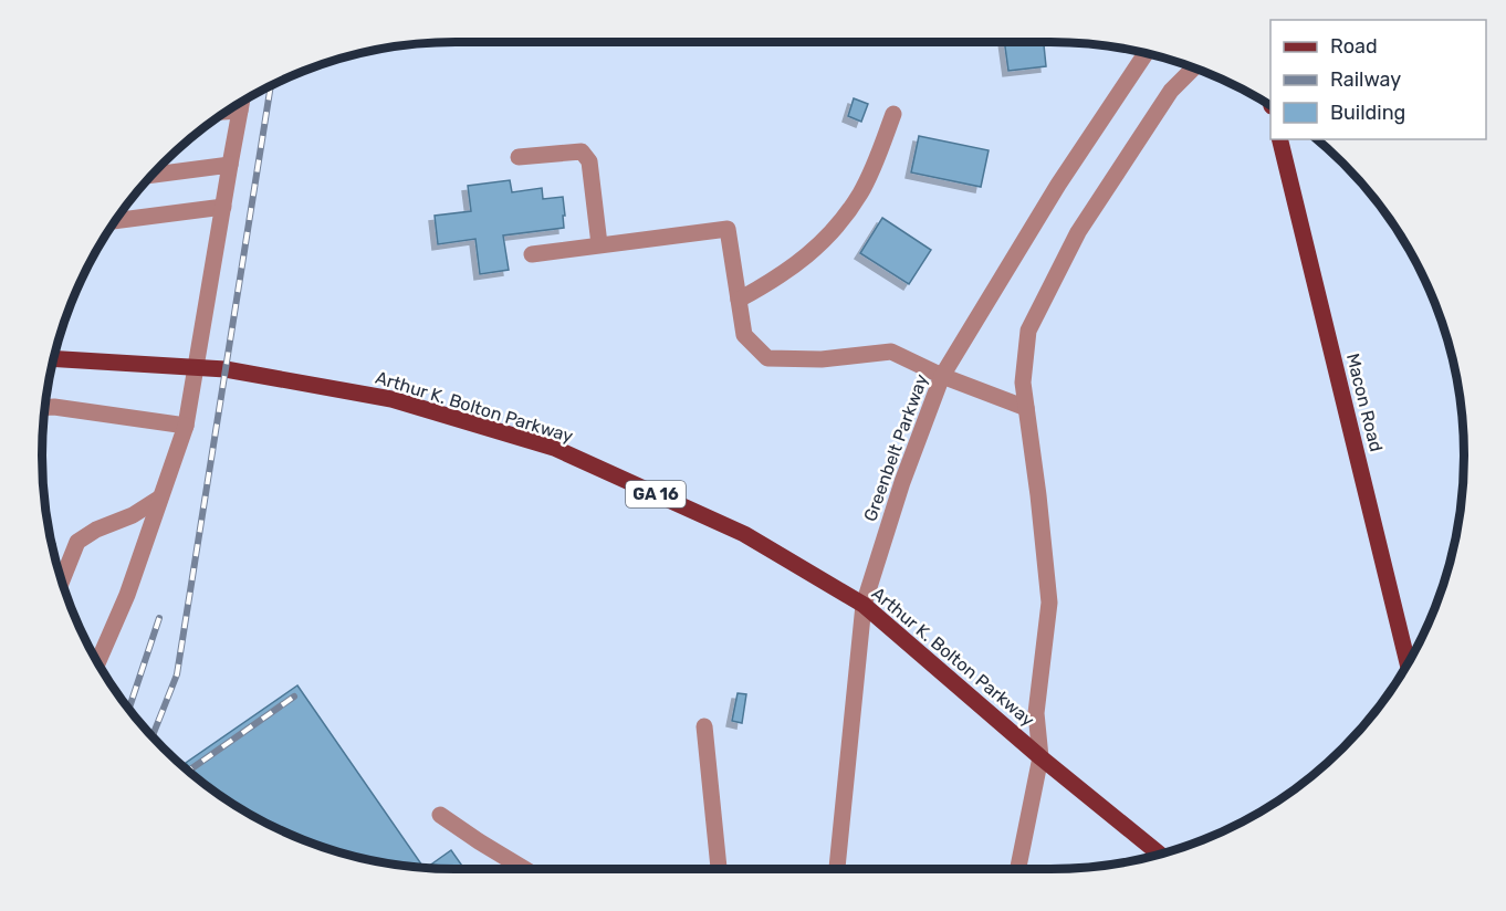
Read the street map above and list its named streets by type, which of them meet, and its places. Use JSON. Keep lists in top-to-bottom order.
{
  "streets": {
    "main road": ["Macon Road", "Arthur K. Bolton Parkway", "GA 16"],
    "street": ["Greenbelt Parkway"]
  },
  "crossings": [
    ["Arthur K. Bolton Parkway", "Greenbelt Parkway"]
  ],
  "legend": ["Road", "Railway", "Building"]
}
